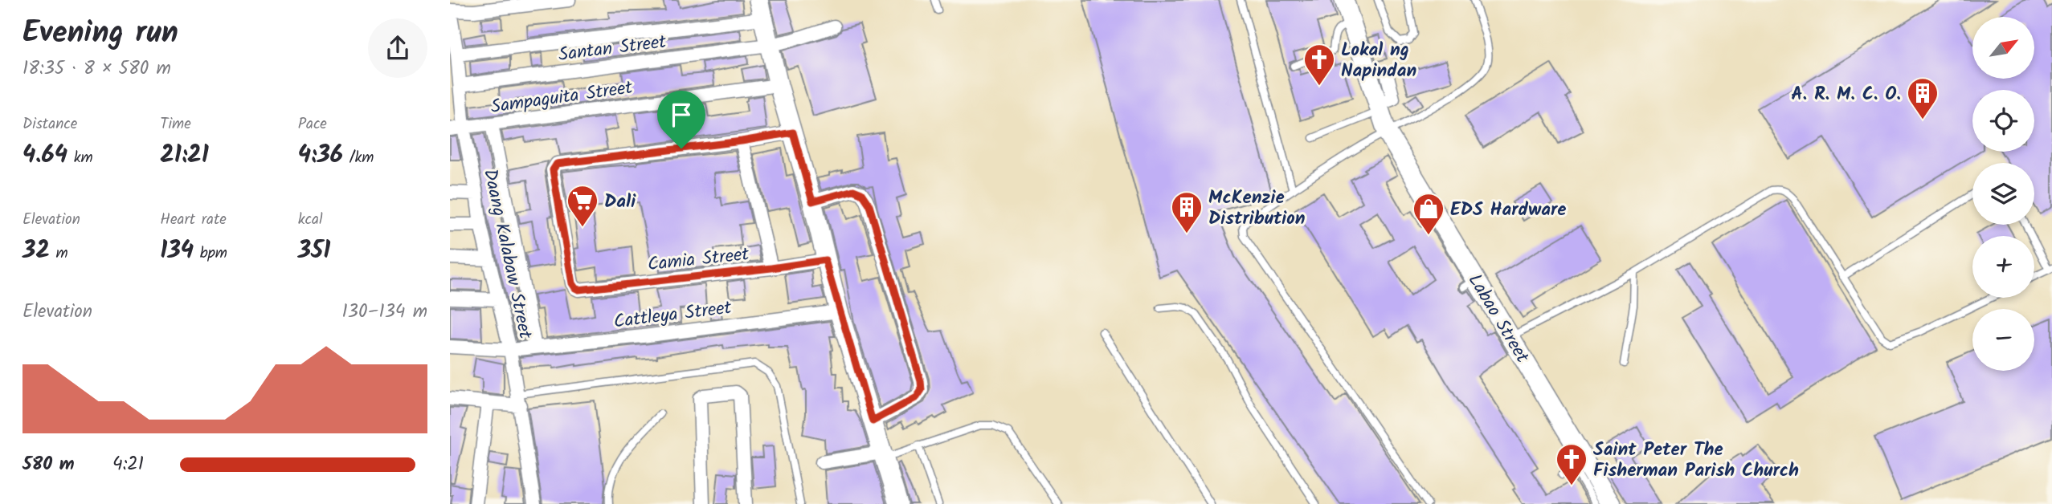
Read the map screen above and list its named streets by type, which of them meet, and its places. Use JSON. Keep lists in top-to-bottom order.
{
  "streets": {
    "main road": ["Labao Street"],
    "street": [
      "Santan Street",
      "Sampaguita Street",
      "Daang Kalabaw Street",
      "Camia Street",
      "Cattleya Street"
    ]
  },
  "crossings": [
    ["Santan Street", "Daang Kalabaw Street"],
    ["Sampaguita Street", "Daang Kalabaw Street"],
    ["Daang Kalabaw Street", "Cattleya Street"]
  ],
  "places": {
    "church": ["Lokal ng Napindan", "Saint Peter The Fisherman Parish Church"],
    "building": ["A. R. M. C. O.", "McKenzie Distribution"],
    "supermarket": ["Dali"],
    "shop": ["EDS Hardware"]
  },
  "north": "top right",
  "page": {
    "heading": ["Evening run", "18:35 · 8 × 580 m"],
    "map_buttons": ["+", "−"],
    "stats": [
      ["Distance", "4.64 km"],
      ["Time", "21:21"],
      ["Pace", "4:36 /km"],
      ["Elevation", "32 m"],
      ["Heart rate", "134 bpm"],
      ["kcal", "351"]
    ],
    "chart": ["Elevation", "130–134 m"],
    "list": [
      {
        "name": "580 m",
        "note": "4:21"
      }
    ]
  }
}
